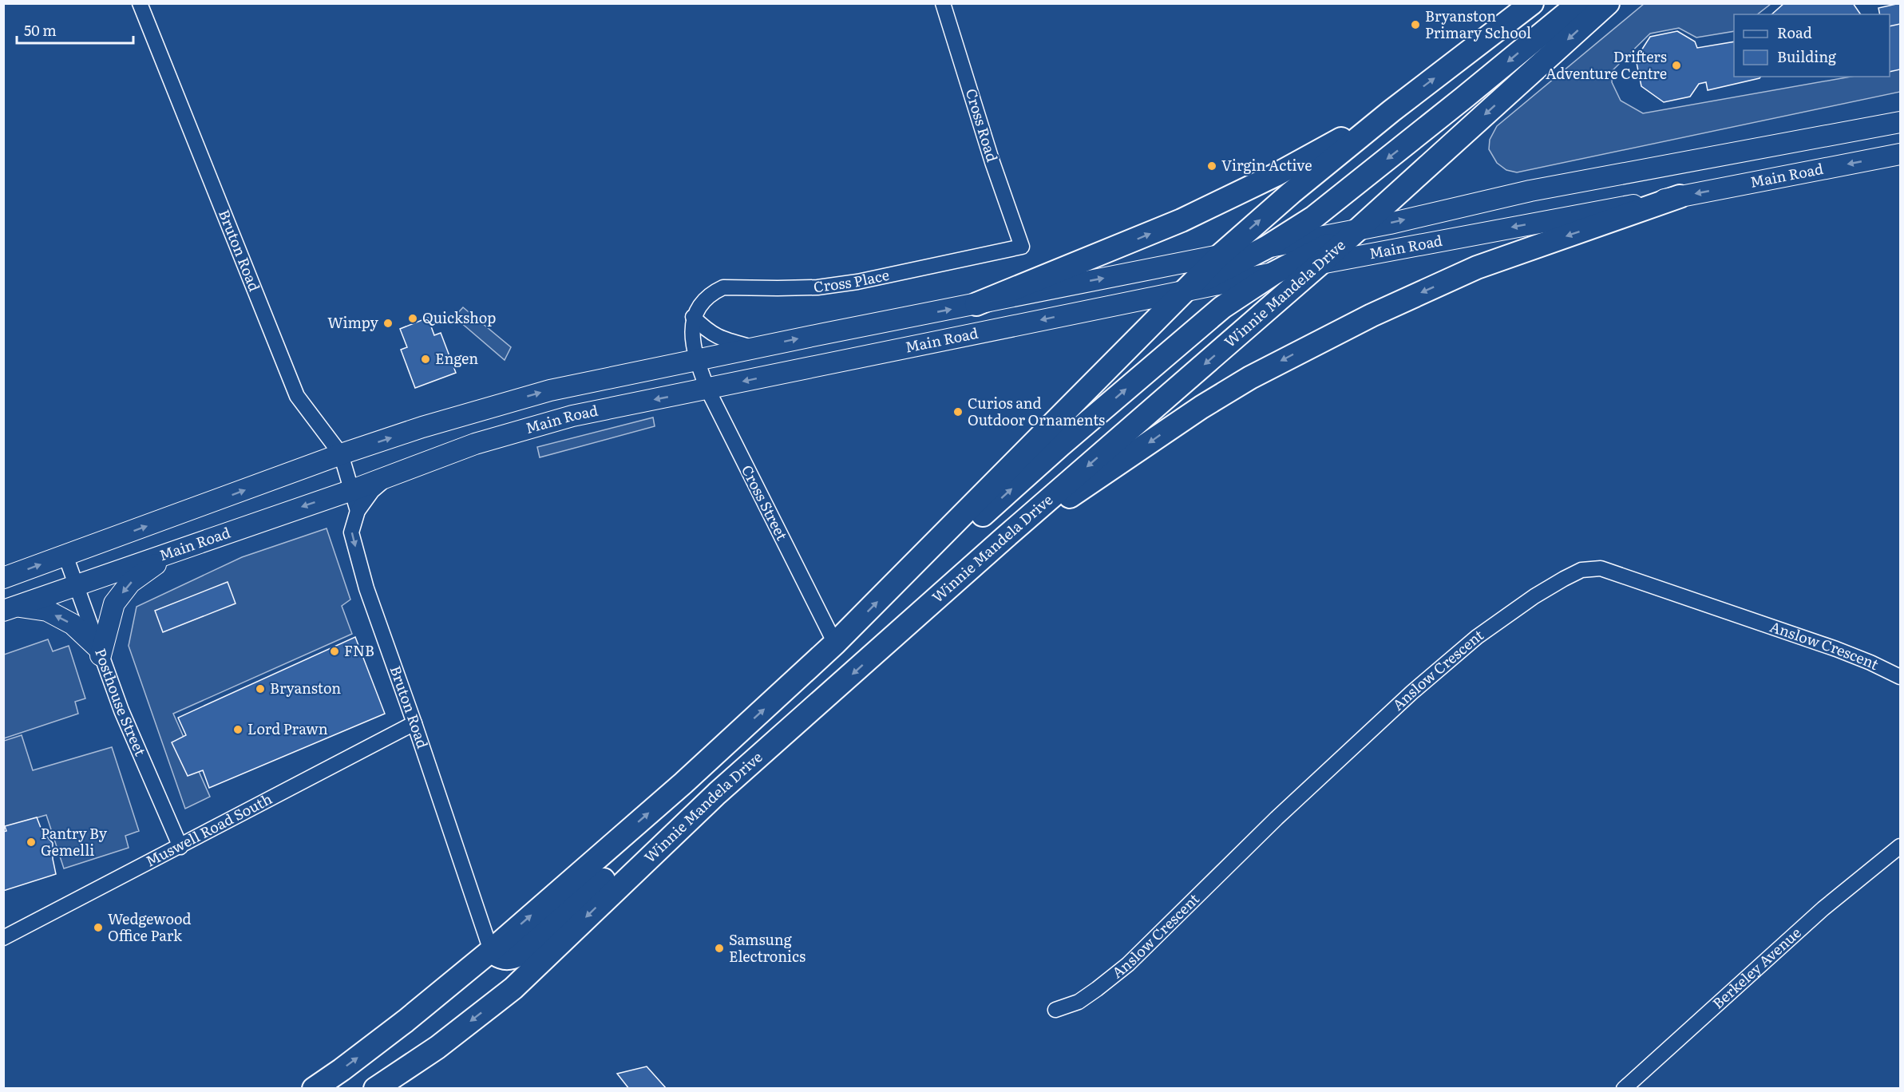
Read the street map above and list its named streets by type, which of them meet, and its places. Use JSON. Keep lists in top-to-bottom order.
{
  "streets": {
    "main road": ["Main Road", "Winnie Mandela Drive"],
    "street": [
      "Cross Road",
      "Bruton Road",
      "Cross Place",
      "Cross Street",
      "Anslow Crescent",
      "Posthouse Street",
      "Muswell Road South",
      "Berkeley Avenue"
    ]
  },
  "crossings": [
    ["Cross Road", "Cross Place"],
    ["Main Road", "Bruton Road"],
    ["Main Road", "Winnie Mandela Drive"],
    ["Main Road", "Cross Street"],
    ["Main Road", "Posthouse Street"],
    ["Bruton Road", "Muswell Road South"],
    ["Posthouse Street", "Muswell Road South"]
  ],
  "places": [
    "Bryanston Primary School",
    "Drifters Adventure Centre",
    "Virgin Active",
    "Quickshop",
    "Wimpy",
    "Engen",
    "Curios and Outdoor Ornaments",
    "FNB",
    "Bryanston",
    "Lord Prawn",
    "Pantry By Gemelli",
    "Wedgewood Office Park",
    "Samsung Electronics"
  ],
  "legend": ["Road", "Building"],
  "scale_bar": "50 m"
}
